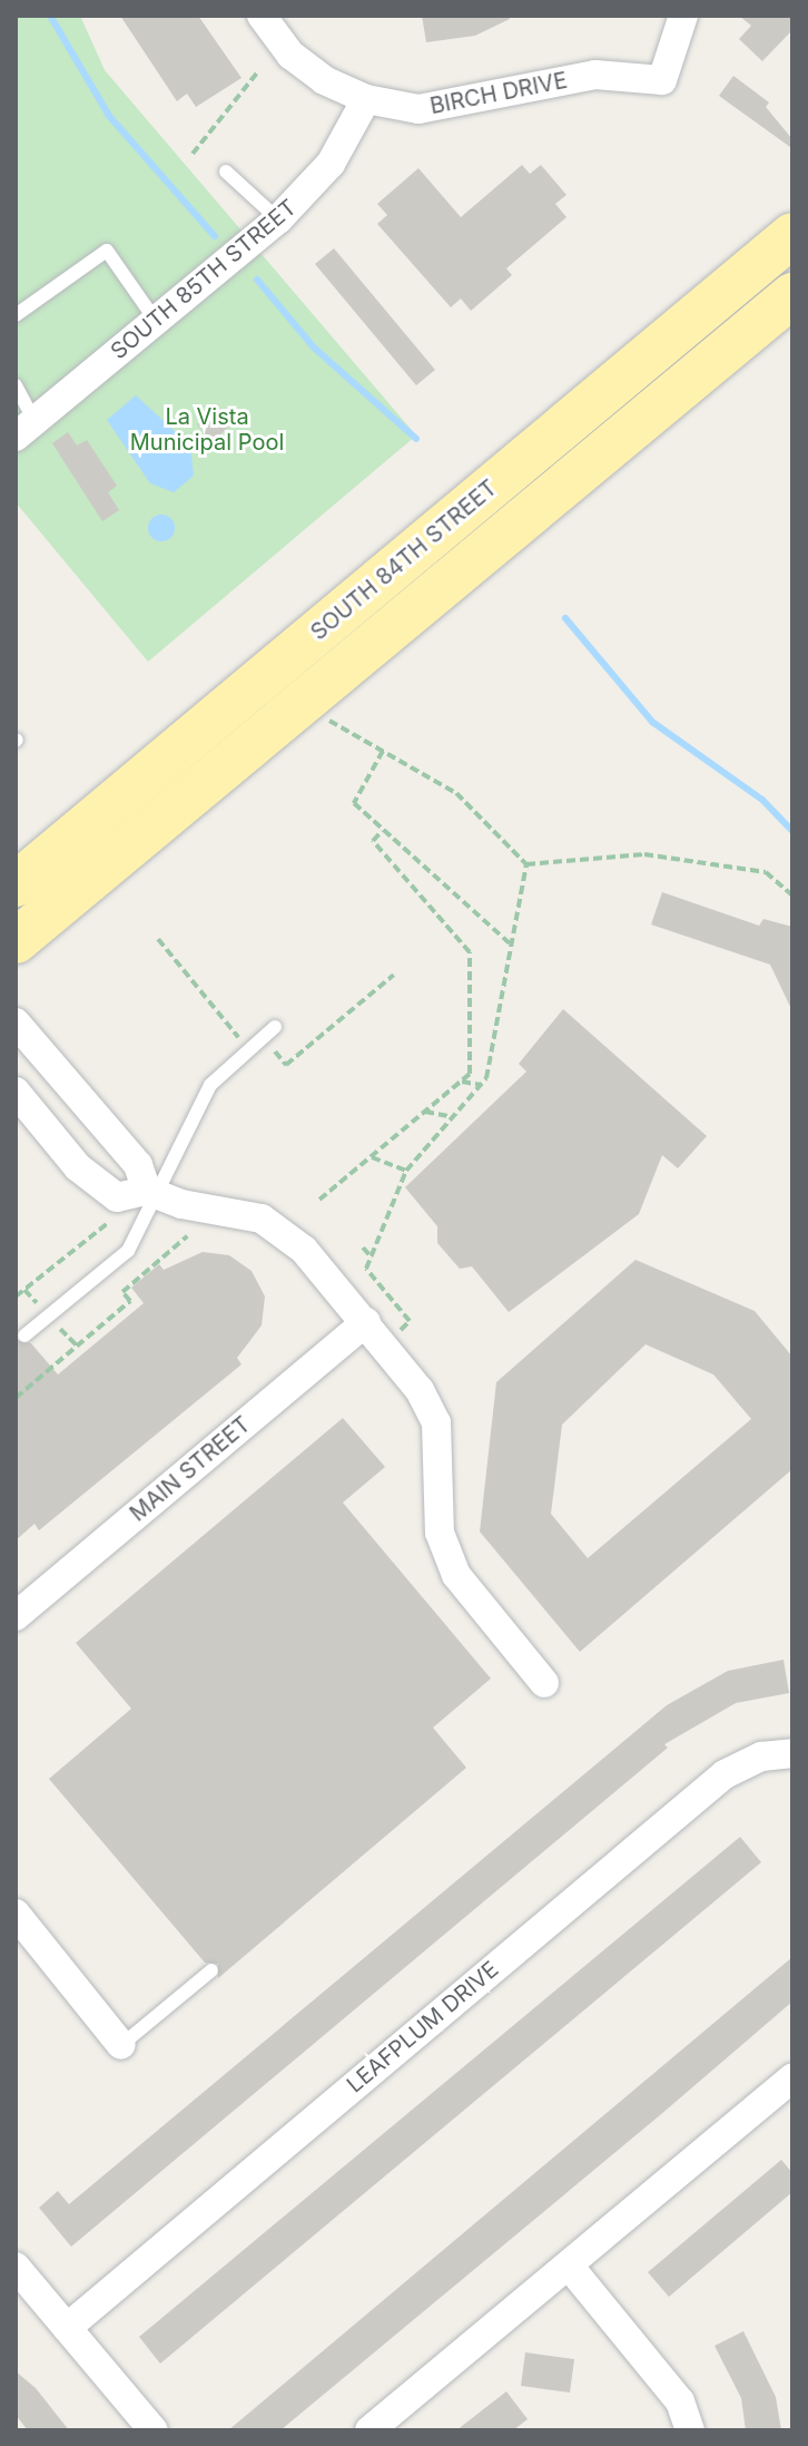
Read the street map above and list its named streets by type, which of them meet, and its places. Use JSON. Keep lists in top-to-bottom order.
{
  "streets": {
    "main road": ["SOUTH 84TH STREET"],
    "street": [
      "BIRCH DRIVE",
      "SOUTH 85TH STREET",
      "MAIN STREET",
      "LEAFPLUM DRIVE"
    ]
  },
  "crossings": [
    ["BIRCH DRIVE", "SOUTH 85TH STREET"]
  ],
  "parks": ["La Vista Municipal Pool"]
}
